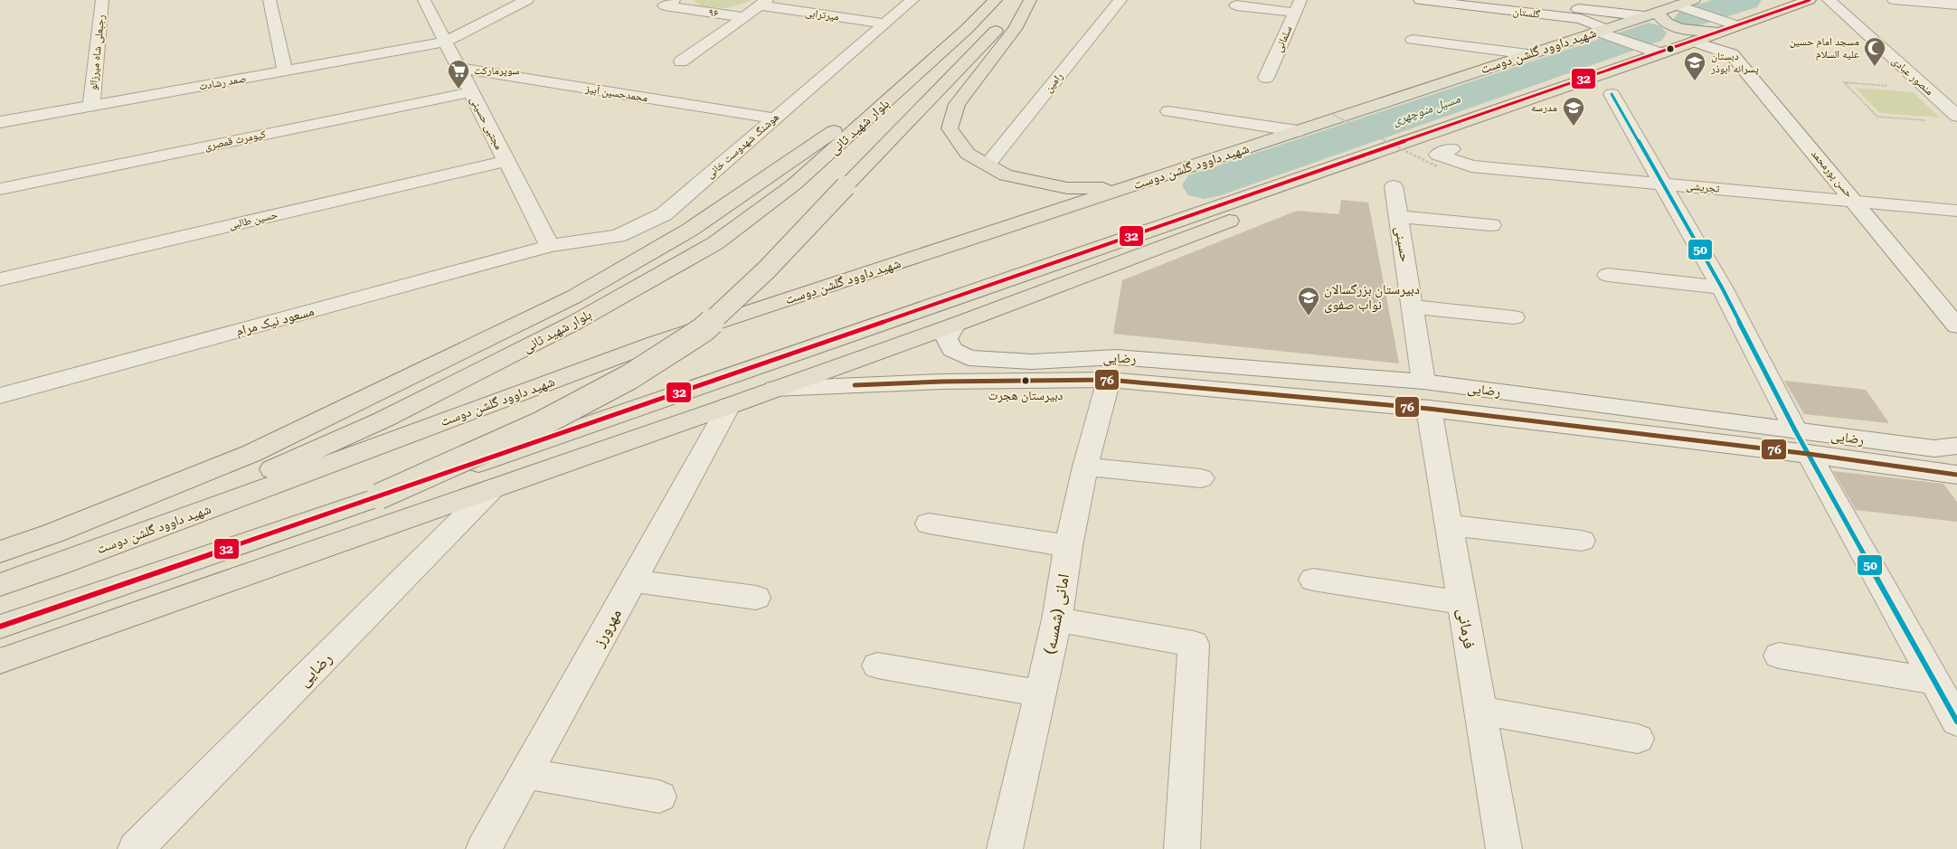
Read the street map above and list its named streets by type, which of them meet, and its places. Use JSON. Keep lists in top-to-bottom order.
{
  "streets": {
    "main road": ["شهید داوود گلشن دوست", "بلوار شهید ثانی"],
    "street": [
      "۹۶",
      "گلستان",
      "میرترابی",
      "سلمانی",
      "رجبعلی شاه میرزالو",
      "منصور عبادی",
      "صمد رشادت",
      "رامین",
      "محمدحسین آبیز",
      "مجتبی حسینی",
      "کیومرث قمصری",
      "هوشنگ شهدوست خانی",
      "حسن پورمحمد",
      "تجریشی",
      "حسین طالبی",
      "حسینی",
      "مسعود نیک مرام",
      "رضایی",
      "امانی (شمسه)",
      "مهرورز",
      "فرمانی"
    ]
  },
  "crossings": [
    ["گلستان", "شهید داوود گلشن دوست"],
    ["میرترابی", "هوشنگ شهدوست خانی"],
    ["شهید داوود گلشن دوست", "بلوار شهید ثانی"],
    ["رجبعلی شاه میرزالو", "صمد رشادت"],
    ["صمد رشادت", "مجتبی حسینی"],
    ["محمدحسین آبیز", "مجتبی حسینی"],
    ["محمدحسین آبیز", "هوشنگ شهدوست خانی"],
    ["مجتبی حسینی", "کیومرث قمصری"],
    ["مجتبی حسینی", "هوشنگ شهدوست خانی"],
    ["مجتبی حسینی", "حسین طالبی"],
    ["مجتبی حسینی", "مسعود نیک مرام"],
    ["هوشنگ شهدوست خانی", "مسعود نیک مرام"],
    ["حسن پورمحمد", "تجریشی"],
    ["حسینی", "رضایی"],
    ["حسینی", "فرمانی"],
    ["رضایی", "امانی (شمسه)"],
    ["رضایی", "فرمانی"]
  ],
  "water": ["مسیل منوچهری"],
  "places": {
    "mosque": ["مسجد امام حسین علیه السلام"],
    "school or university": ["دبستان پسرانه ابوذر", "مدرسه", "دبیرستان بزرگسالان نواب صفوی"],
    "supermarket": ["سوپرمارکت"],
    "other": ["دبیرستان هجرت"]
  },
  "lines": ["transit line 32", "transit line 50", "transit line 76"]
}
